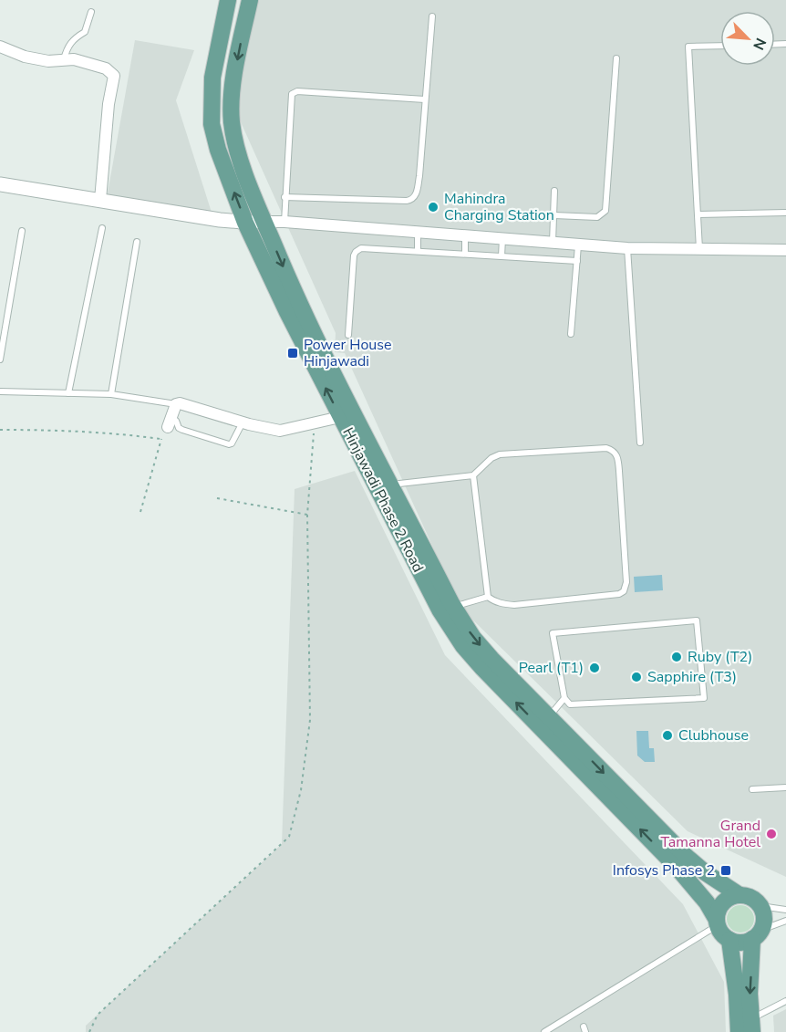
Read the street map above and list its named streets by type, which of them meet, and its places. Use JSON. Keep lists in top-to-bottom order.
{
  "streets": {
    "main road": ["Hinjawadi Phase 2 Road"]
  },
  "places": {
    "other": [
      "Mahindra Charging Station",
      "Ruby (T2)",
      "Pearl (T1)",
      "Sapphire (T3)",
      "Clubhouse",
      "Grand Tamanna Hotel"
    ],
    "transit": ["Power House Hinjawadi", "Infosys Phase 2"]
  },
  "north": "bottom right"
}
